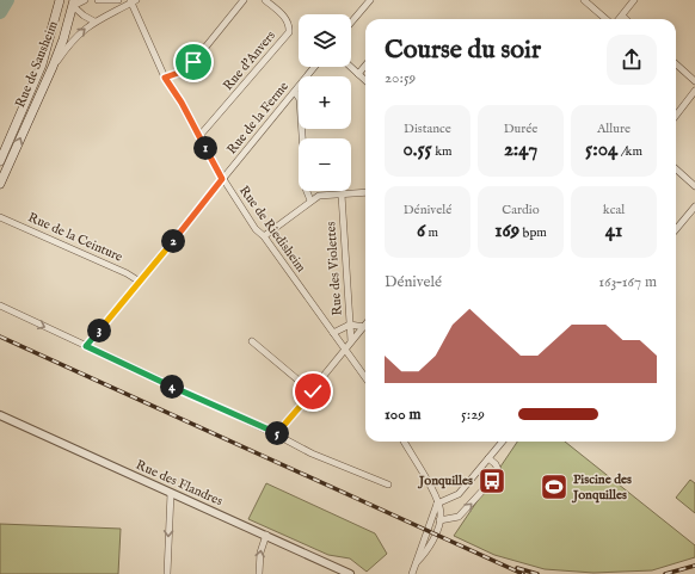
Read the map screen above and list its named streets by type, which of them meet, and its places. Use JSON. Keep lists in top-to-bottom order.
{
  "streets": {
    "main road": ["Rue de Sausheim"],
    "street": [
      "Rue d'Anvers",
      "Rue de la Ferme",
      "Rue de Riedisheim",
      "Rue de la Ceinture",
      "Rue des Violettes",
      "Rue des Flandres"
    ]
  },
  "crossings": [
    ["Rue d'Anvers", "Rue de Riedisheim"],
    ["Rue de la Ferme", "Rue de Riedisheim"],
    ["Rue de la Ferme", "Rue de la Ceinture"]
  ],
  "places": {
    "bus stop": ["Jonquilles"],
    "sports": ["Piscine des Jonquilles"]
  },
  "page": {
    "map_buttons": ["+", "−"],
    "heading": ["Course du soir", "20:59"],
    "stats": [
      ["Distance", "0.55 km"],
      ["Durée", "2:47"],
      ["Allure", "5:04 /km"],
      ["Dénivelé", "6 m"],
      ["Cardio", "169 bpm"],
      ["kcal", "41"]
    ],
    "pins": [
      "1",
      "2",
      "3",
      "4",
      "5"
    ],
    "chart": ["Dénivelé", "163–167 m"],
    "list": [
      {
        "name": "100 m",
        "note": "5:29"
      }
    ]
  }
}
